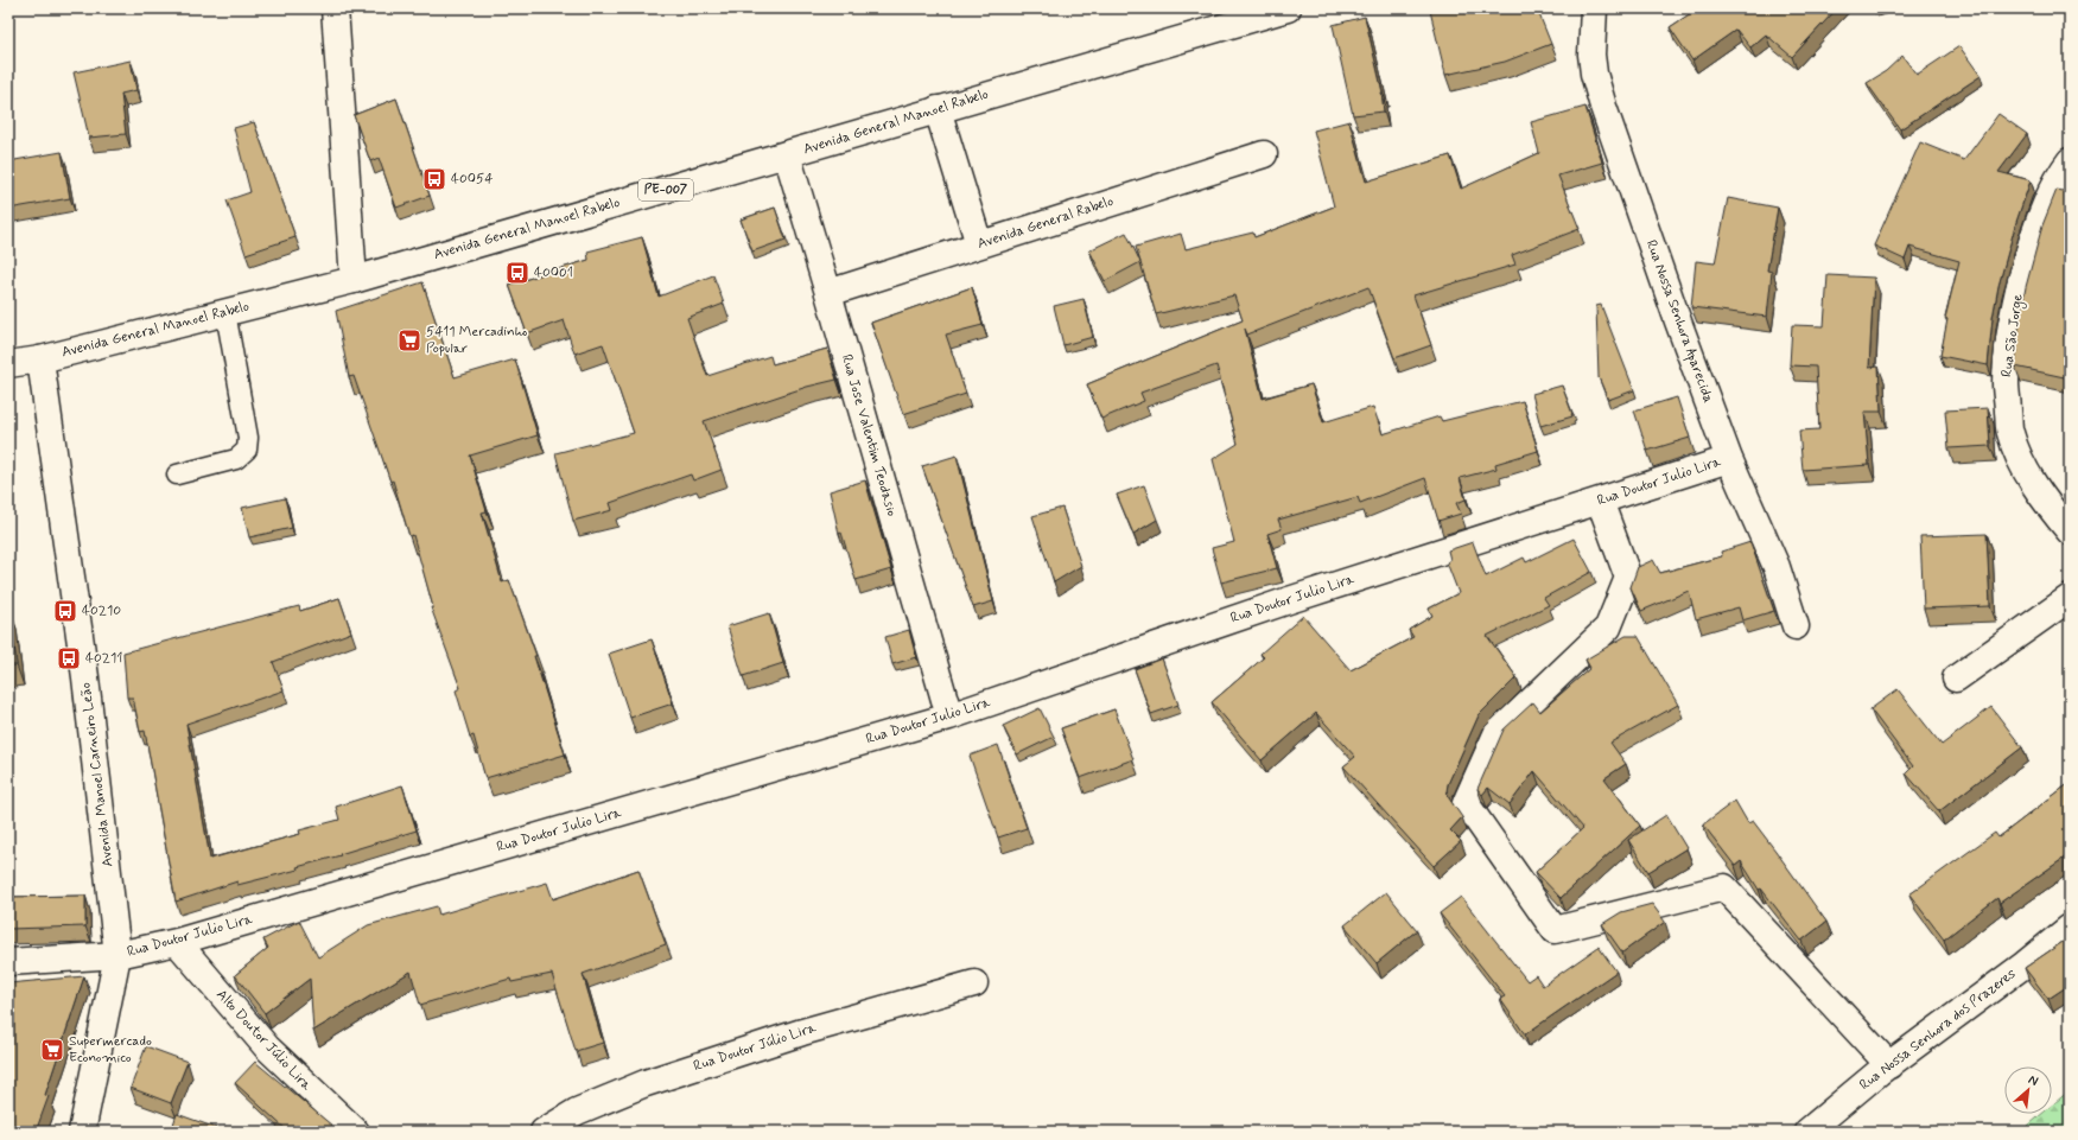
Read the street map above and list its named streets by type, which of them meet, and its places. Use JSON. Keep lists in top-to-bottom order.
{
  "streets": {
    "street": [
      "Avenida General Manoel Rabelo",
      "PE-007",
      "Avenida General Rabelo",
      "Rua Nossa Senhora Aparecida",
      "Rua São Jorge",
      "Rua Jose Valentim Teodasio",
      "Rua Doutor Julio Lira",
      "Avenida Manoel Carneiro Leão",
      "Rua Nossa Senhora dos Prazeres",
      "Alto Doutor Júlio Lira",
      "Rua Doutor Júlio Lira"
    ]
  },
  "crossings": [
    ["Avenida General Manoel Rabelo", "Rua Jose Valentim Teodasio"],
    ["Avenida General Manoel Rabelo", "Avenida Manoel Carneiro Leão"],
    ["Avenida General Rabelo", "Rua Jose Valentim Teodasio"],
    ["Rua Nossa Senhora Aparecida", "Rua Doutor Julio Lira"],
    ["Rua Jose Valentim Teodasio", "Rua Doutor Julio Lira"],
    ["Rua Doutor Julio Lira", "Avenida Manoel Carneiro Leão"],
    ["Rua Doutor Julio Lira", "Alto Doutor Júlio Lira"]
  ],
  "places": {
    "bus stop": [
      "40054",
      "40001",
      "40210",
      "40211"
    ],
    "supermarket": ["5411 Mercadinho Popular", "Supermercado Economico"]
  },
  "north": "top right"
}
